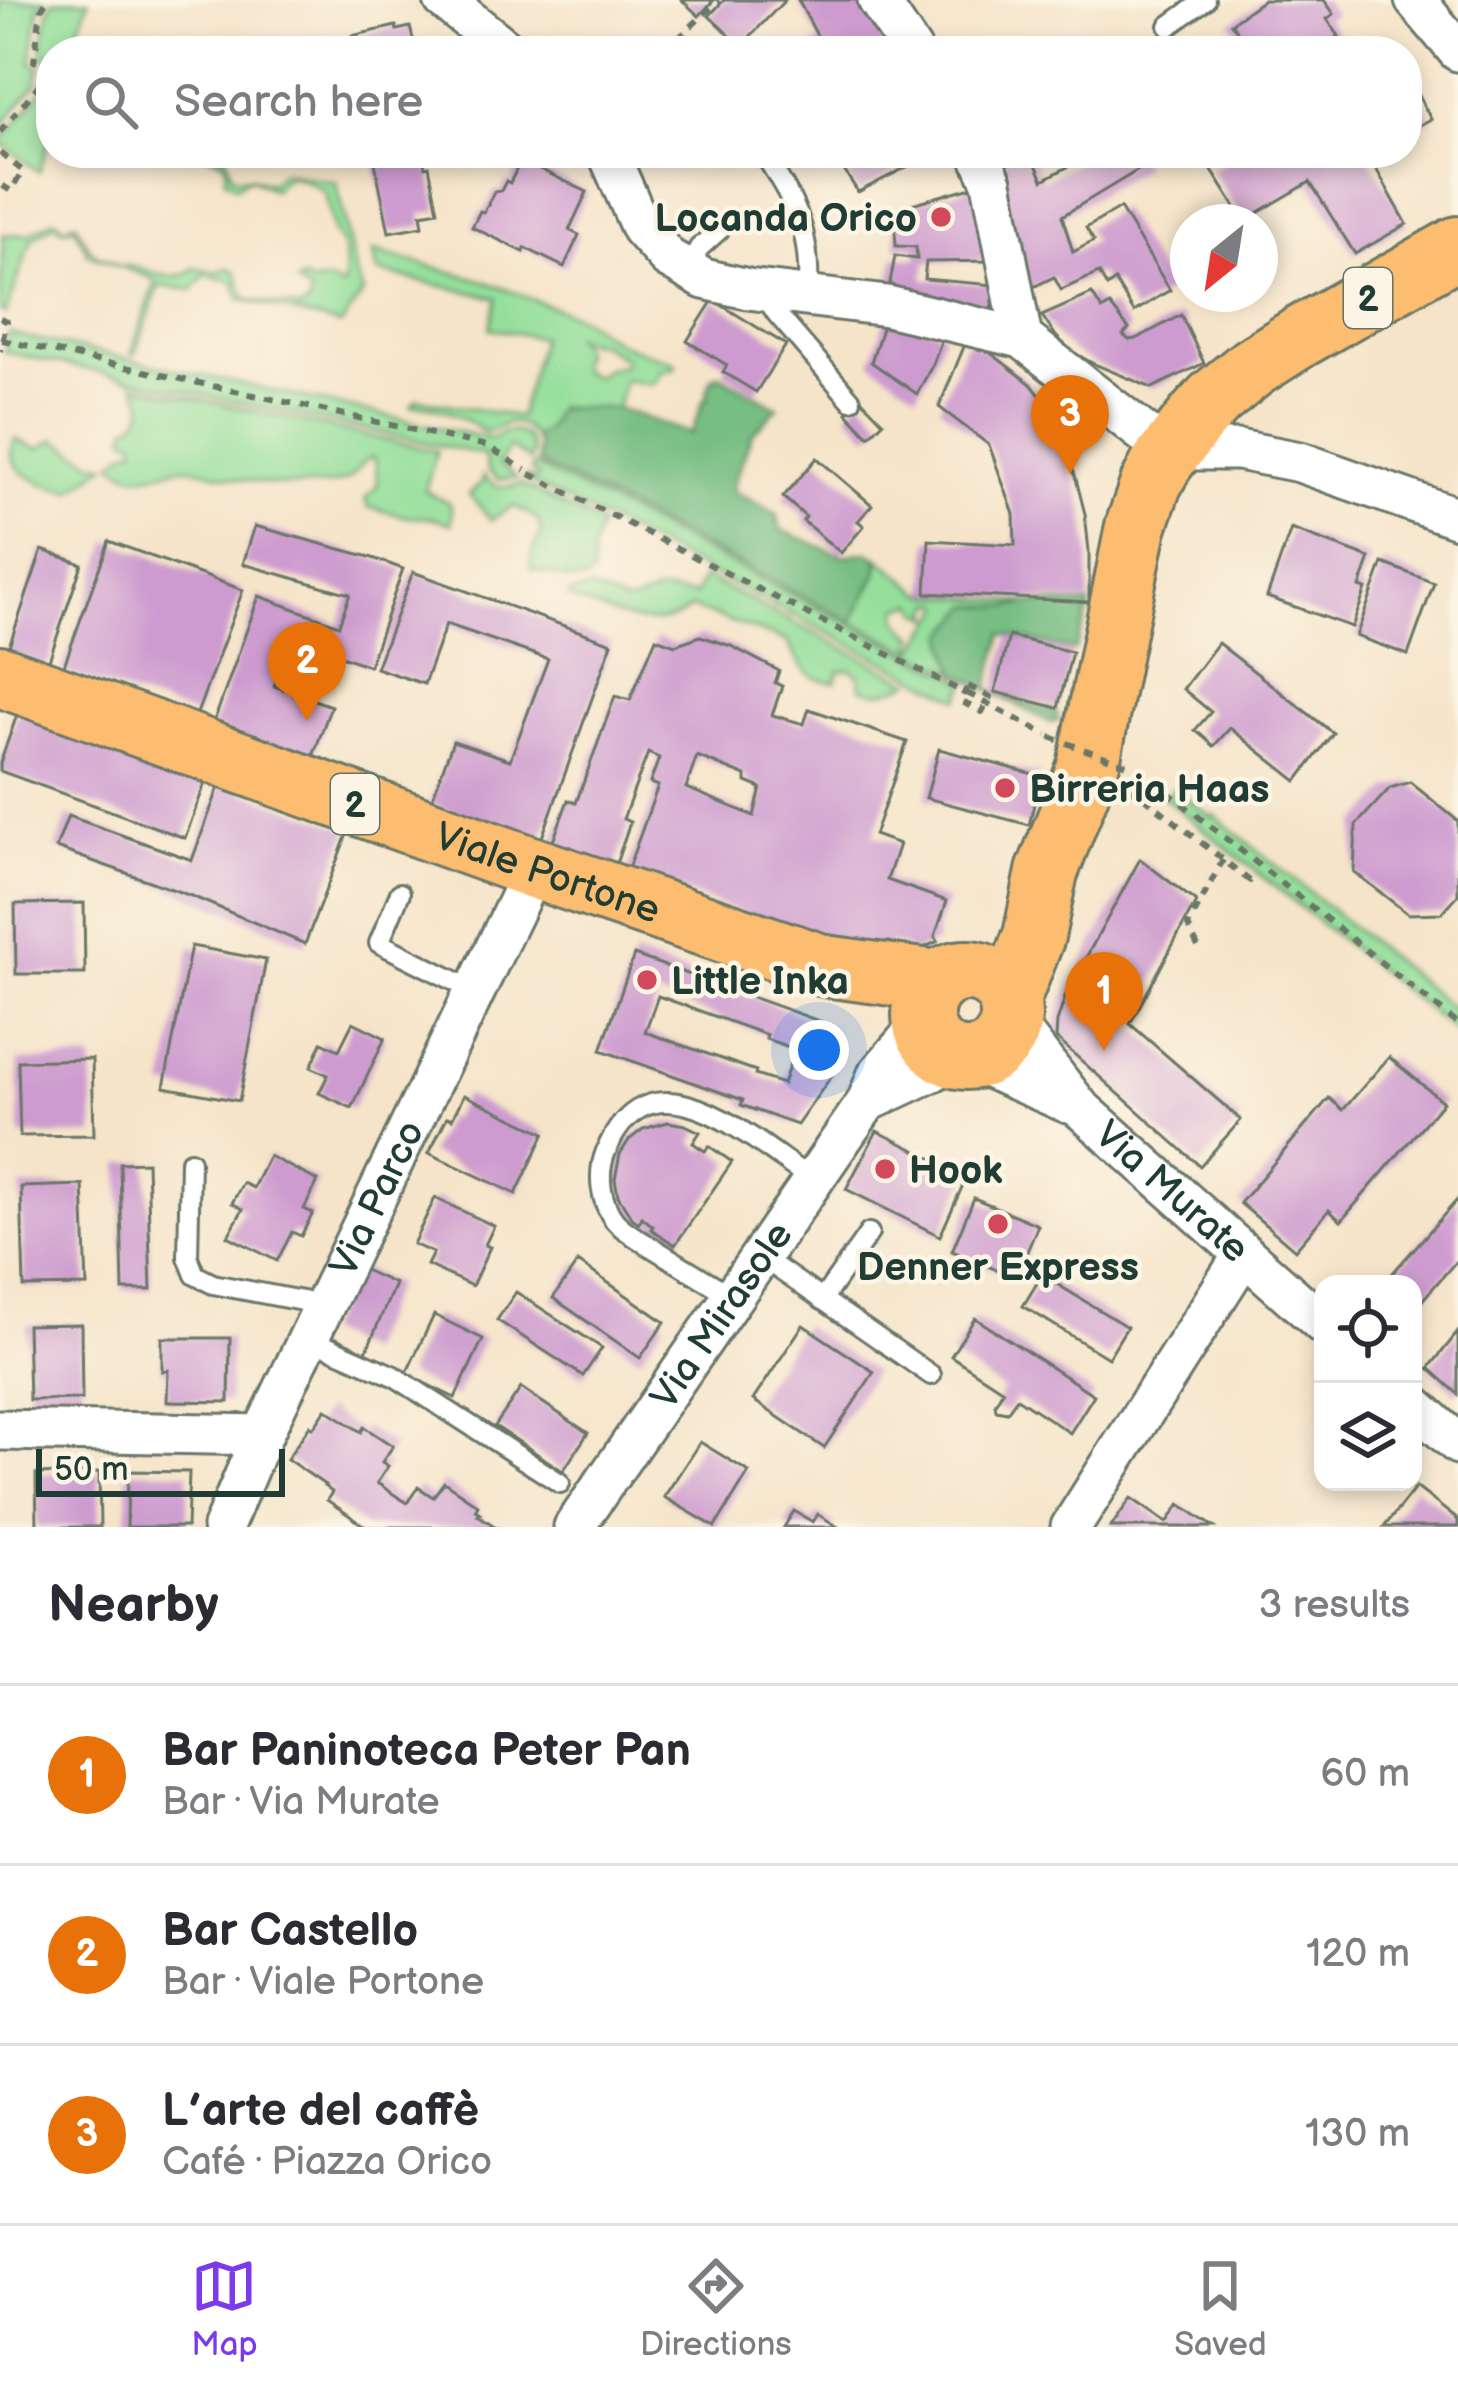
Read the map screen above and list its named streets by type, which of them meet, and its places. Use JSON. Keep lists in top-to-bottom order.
{
  "streets": {
    "main road": ["2", "Viale Portone"],
    "street": ["Via Murate", "Via Parco", "Via Mirasole"]
  },
  "crossings": [
    ["2", "Viale Portone"],
    ["2", "Via Murate"],
    ["2", "Via Mirasole"],
    ["Viale Portone", "Via Murate"],
    ["Viale Portone", "Via Parco"],
    ["Viale Portone", "Via Mirasole"],
    ["Via Murate", "Via Mirasole"]
  ],
  "places": [
    "Locanda Orico",
    "Birreria Haas",
    "Little Inka",
    "Hook",
    "Denner Express"
  ],
  "scale_bar": "50 m",
  "north": "bottom left",
  "page": {
    "search": "Search here",
    "pins": ["3", "2", "1"],
    "scale": "50 m",
    "heading": ["Nearby", "3 results"],
    "list": [
      {
        "mark": "1",
        "name": "Bar Paninoteca Peter Pan",
        "note": "Bar · Via Murate",
        "value": "60 m"
      },
      {
        "mark": "2",
        "name": "Bar Castello",
        "note": "Bar · Viale Portone",
        "value": "120 m"
      },
      {
        "mark": "3",
        "name": "L’arte del caffè",
        "note": "Café · Piazza Orico",
        "value": "130 m"
      }
    ],
    "nav": ["Map", "Directions", "Saved"]
  }
}
